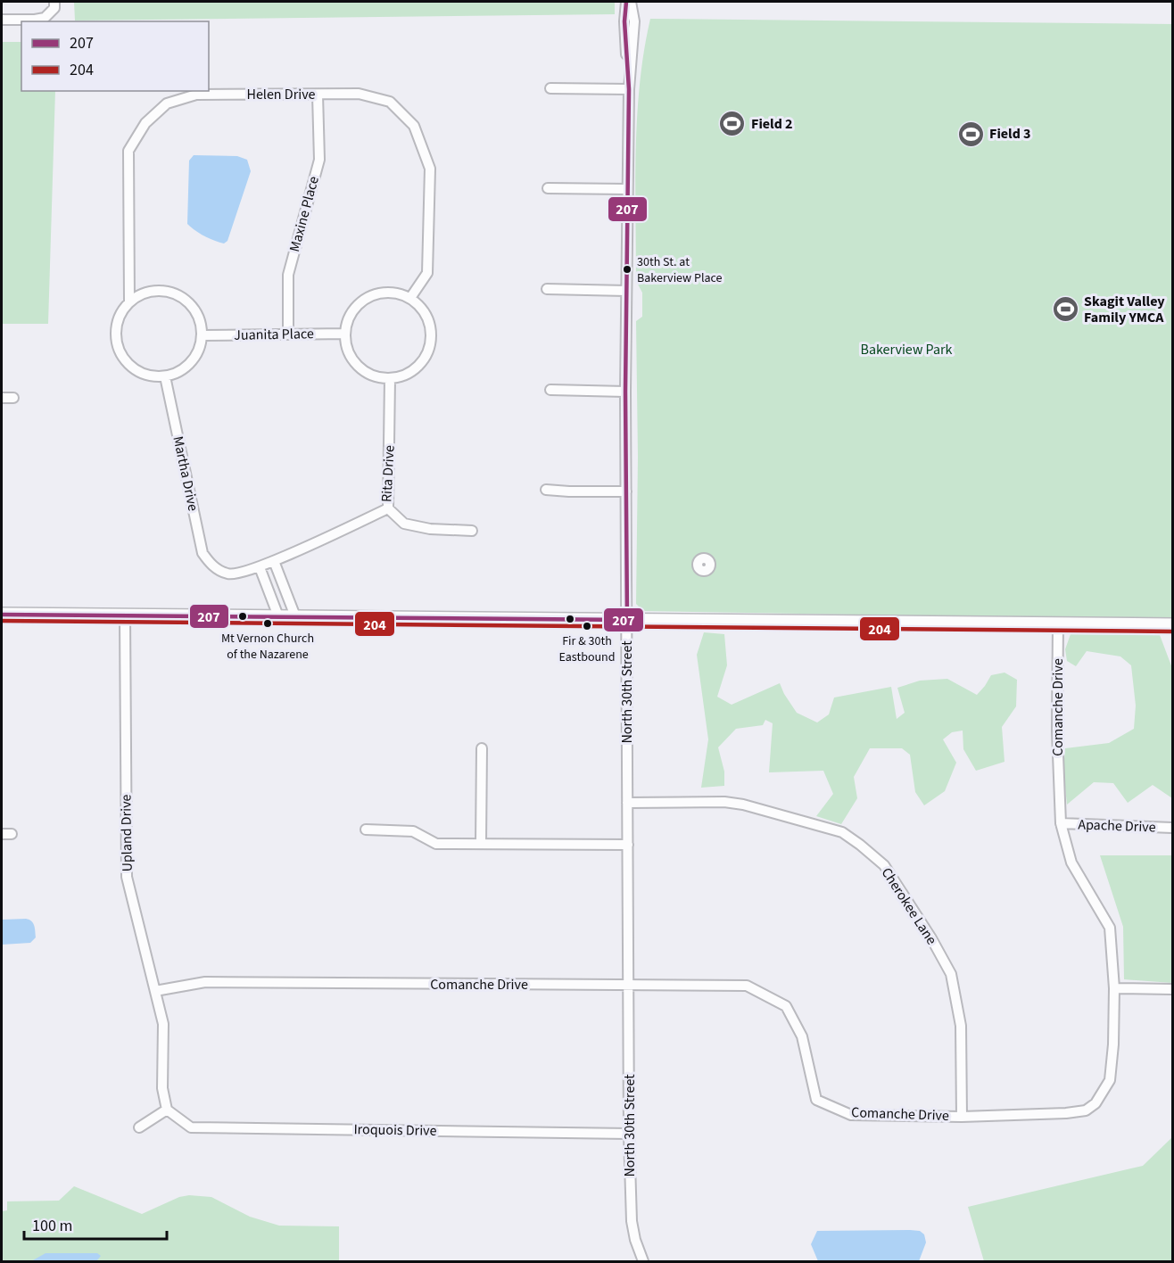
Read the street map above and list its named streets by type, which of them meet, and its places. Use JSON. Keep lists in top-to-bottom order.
{
  "streets": {
    "street": [
      "Helen Drive",
      "Maxine Place",
      "Juanita Place",
      "Martha Drive",
      "Rita Drive",
      "North 30th Street",
      "Comanche Drive",
      "Apache Drive",
      "Upland Drive",
      "Cherokee Lane",
      "Iroquois Drive"
    ]
  },
  "crossings": [
    ["Helen Drive", "Maxine Place"],
    ["Helen Drive", "Juanita Place"],
    ["Helen Drive", "Martha Drive"],
    ["Helen Drive", "Rita Drive"],
    ["Maxine Place", "Juanita Place"],
    ["Juanita Place", "Martha Drive"],
    ["Juanita Place", "Rita Drive"],
    ["Martha Drive", "Rita Drive"],
    ["North 30th Street", "Comanche Drive"],
    ["North 30th Street", "Cherokee Lane"],
    ["North 30th Street", "Iroquois Drive"],
    ["Comanche Drive", "Apache Drive"],
    ["Comanche Drive", "Upland Drive"],
    ["Comanche Drive", "Cherokee Lane"],
    ["Upland Drive", "Iroquois Drive"]
  ],
  "parks": ["Bakerview Park"],
  "places": {
    "sports": ["Field 2", "Field 3", "Skagit Valley Family YMCA"],
    "other": ["30th St. at Bakerview Place", "Mt Vernon Church of the Nazarene", "Fir & 30th Eastbound"]
  },
  "lines": ["transit line 207", "transit line 204"],
  "legend": ["207", "204"],
  "scale_bar": "100 m"
}
